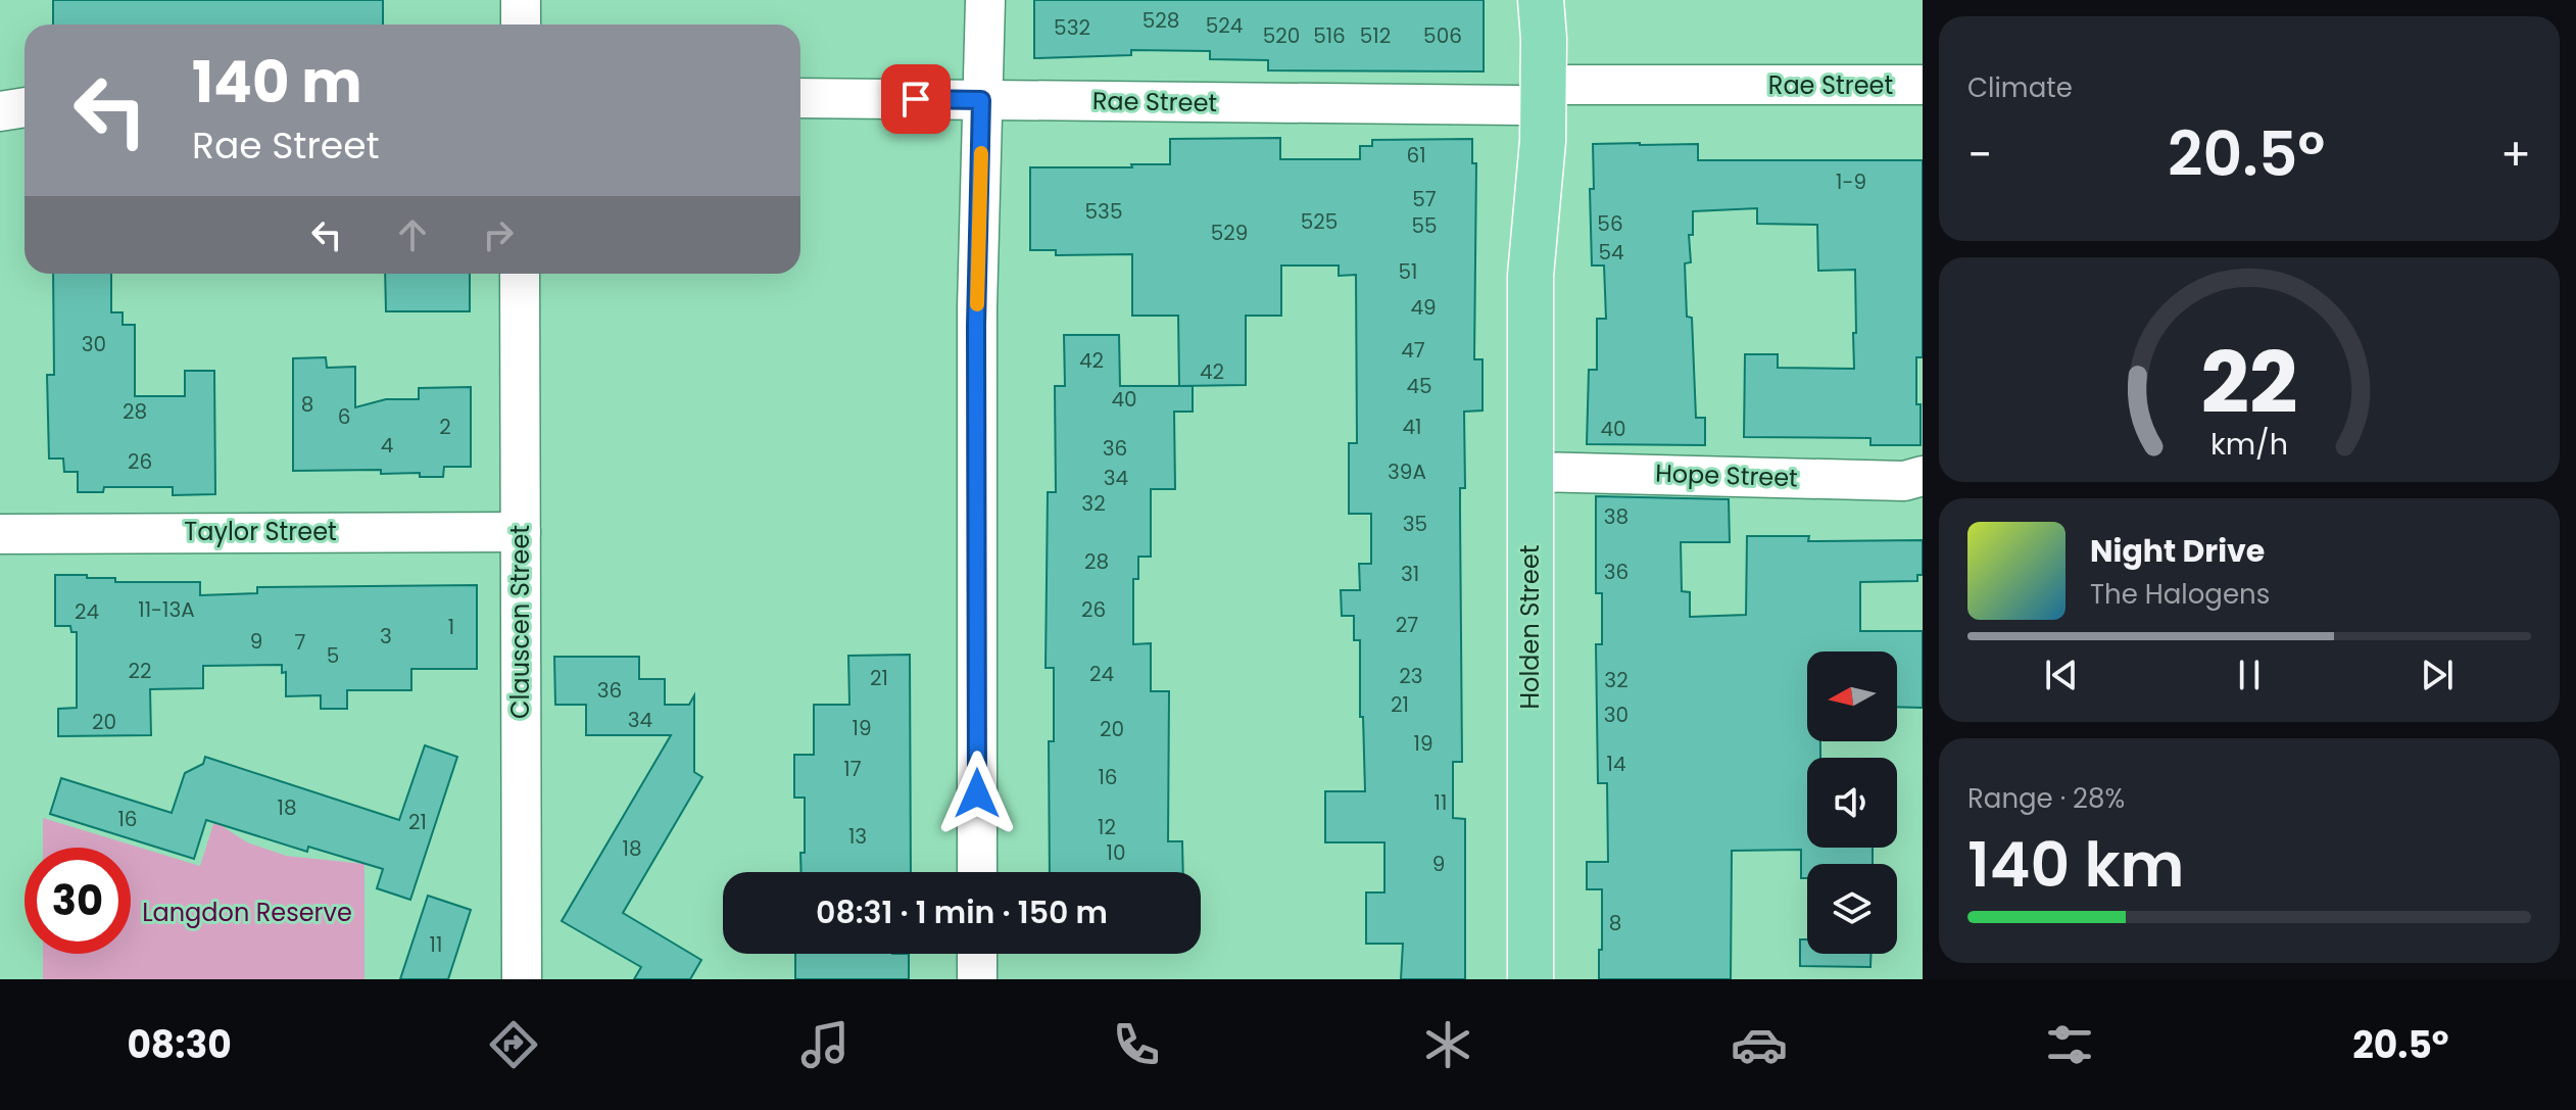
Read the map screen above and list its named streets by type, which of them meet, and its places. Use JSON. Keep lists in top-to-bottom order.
{
  "streets": {
    "main road": ["Holden Street"],
    "street": [
      "Rae Street",
      "Hope Street",
      "Taylor Street",
      "Clauscen Street"
    ]
  },
  "crossings": [
    ["Rae Street", "Holden Street"],
    ["Hope Street", "Holden Street"],
    ["Taylor Street", "Clauscen Street"]
  ],
  "parks": ["Langdon Reserve"],
  "house_numbers": [
    "528",
    "524",
    "532",
    "520",
    "516",
    "512",
    "506",
    "61",
    "1-9",
    "57",
    "535",
    "525",
    "56",
    "55",
    "529",
    "54",
    "51",
    "49",
    "30",
    "47",
    "42",
    "42",
    "45",
    "40",
    "8",
    "28",
    "6",
    "2",
    "41",
    "40",
    "4",
    "36",
    "26",
    "39A",
    "34",
    "32",
    "38",
    "35",
    "28",
    "36",
    "31",
    "11-13A",
    "26",
    "24",
    "27",
    "1",
    "3",
    "9",
    "7",
    "5",
    "22",
    "24",
    "23",
    "21",
    "32",
    "36",
    "21",
    "30",
    "34",
    "20",
    "19",
    "20",
    "19",
    "14",
    "17",
    "16",
    "11",
    "18",
    "16",
    "21",
    "12",
    "13",
    "18",
    "10",
    "9",
    "8",
    "11"
  ],
  "north": "left",
  "page": {
    "tile": [
      "Climate",
      ["Range · 28%", "140 km"]
    ],
    "turn": ["140 m", "Rae Street"],
    "heat": ["−", "20.5°", "+"],
    "song": ["Night Drive", "The Halogens"],
    "limit": "30",
    "trip": "08:31 · 1 min · 150 m",
    "tabs": ["08:30", "20.5°"],
    "gauge": ["22", "km/h"]
  }
}
